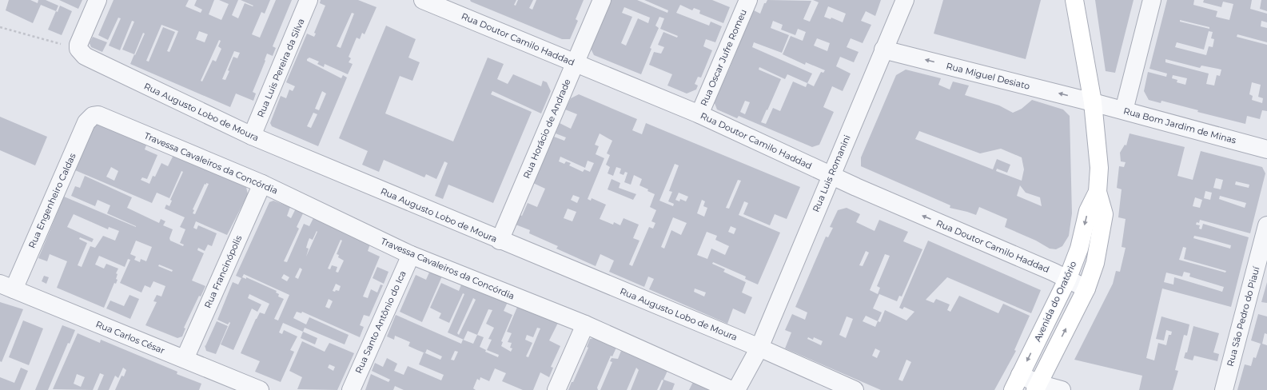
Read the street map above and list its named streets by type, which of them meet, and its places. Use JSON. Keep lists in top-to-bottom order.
{
  "streets": {
    "main road": ["Avenida do Oratório"],
    "street": [
      "Rua Doutor Camilo Haddad",
      "Rua Oscar Jufre Romeu",
      "Rua Luis Pereira da Silva",
      "Rua Miguel Desiato",
      "Rua Augusto Lobo de Moura",
      "Rua Bom Jardim de Minas",
      "Rua Horácio de Andrade",
      "Travessa Cavaleiros da Concórdia",
      "Rua Luis Romanini",
      "Rua Engenheiro Caldas",
      "Rua Francinópolis",
      "Rua São Pedro do Piauí",
      "Rua Santo Antônio do Ica",
      "Rua Carlos César"
    ]
  },
  "crossings": [
    ["Rua Doutor Camilo Haddad", "Rua Oscar Jufre Romeu"],
    ["Rua Doutor Camilo Haddad", "Rua Horácio de Andrade"],
    ["Rua Doutor Camilo Haddad", "Rua Luis Romanini"],
    ["Rua Doutor Camilo Haddad", "Avenida do Oratório"],
    ["Rua Luis Pereira da Silva", "Rua Augusto Lobo de Moura"],
    ["Rua Miguel Desiato", "Rua Bom Jardim de Minas"],
    ["Rua Miguel Desiato", "Rua Luis Romanini"],
    ["Rua Miguel Desiato", "Avenida do Oratório"],
    ["Rua Augusto Lobo de Moura", "Rua Horácio de Andrade"],
    ["Rua Augusto Lobo de Moura", "Rua Luis Romanini"],
    ["Rua Bom Jardim de Minas", "Avenida do Oratório"],
    ["Travessa Cavaleiros da Concórdia", "Rua Engenheiro Caldas"],
    ["Travessa Cavaleiros da Concórdia", "Rua Francinópolis"],
    ["Travessa Cavaleiros da Concórdia", "Rua Santo Antônio do Ica"],
    ["Rua Engenheiro Caldas", "Rua Carlos César"],
    ["Rua Francinópolis", "Rua Carlos César"]
  ],
  "one_way": ["Rua Doutor Camilo Haddad", "Rua Miguel Desiato"]
}
